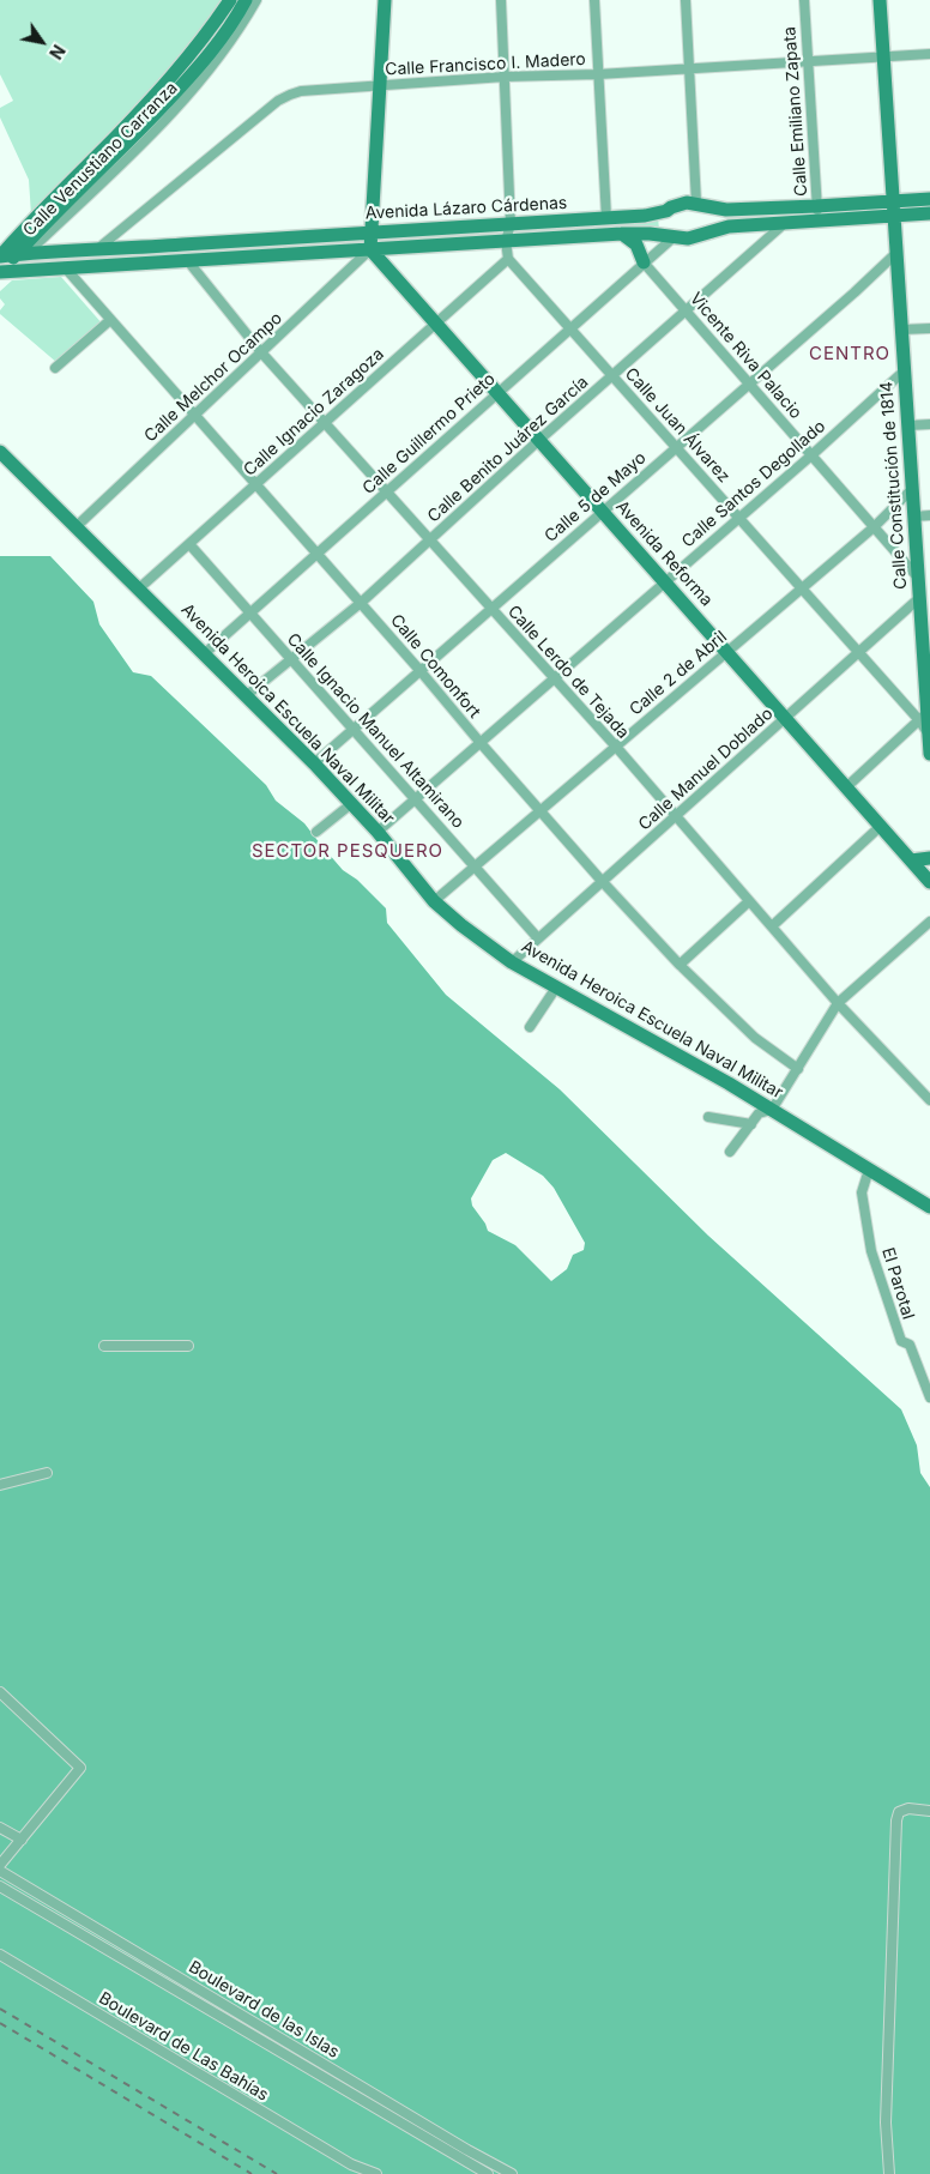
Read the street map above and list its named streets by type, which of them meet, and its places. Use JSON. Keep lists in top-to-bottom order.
{
  "streets": {
    "main road": [
      "Avenida Lázaro Cárdenas",
      "Calle Constitución de 1814",
      "Avenida Reforma",
      "Avenida Heroica Escuela Naval Militar"
    ],
    "street": [
      "Calle Francisco I. Madero",
      "Calle Emiliano Zapata",
      "Calle Venustiano Carranza",
      "Vicente Riva Palacio",
      "Calle Melchor Ocampo",
      "Calle Ignacio Zaragoza",
      "Calle Juan Álvarez",
      "Calle Guillermo Prieto",
      "Calle Benito Juárez García",
      "Calle Santos Degollado",
      "Calle 5 de Mayo",
      "Calle Comonfort",
      "Calle Lerdo de Tejada",
      "Calle 2 de Abril",
      "Calle Ignacio Manuel Altamirano",
      "Calle Manuel Doblado",
      "El Parotal",
      "Boulevard de las Islas",
      "Boulevard de Las Bahías"
    ]
  },
  "crossings": [
    ["Calle Francisco I. Madero", "Calle Emiliano Zapata"],
    ["Calle Francisco I. Madero", "Avenida Lázaro Cárdenas"],
    ["Calle Francisco I. Madero", "Calle Constitución de 1814"],
    ["Calle Emiliano Zapata", "Avenida Lázaro Cárdenas"],
    ["Calle Venustiano Carranza", "Avenida Lázaro Cárdenas"],
    ["Avenida Lázaro Cárdenas", "Calle Melchor Ocampo"],
    ["Avenida Lázaro Cárdenas", "Calle Guillermo Prieto"],
    ["Avenida Lázaro Cárdenas", "Calle Benito Juárez García"],
    ["Avenida Lázaro Cárdenas", "Calle Constitución de 1814"],
    ["Avenida Lázaro Cárdenas", "Avenida Reforma"],
    ["Avenida Lázaro Cárdenas", "Calle Comonfort"],
    ["Avenida Lázaro Cárdenas", "Calle Lerdo de Tejada"],
    ["Vicente Riva Palacio", "Calle Guillermo Prieto"],
    ["Vicente Riva Palacio", "Calle Benito Juárez García"],
    ["Vicente Riva Palacio", "Calle Santos Degollado"],
    ["Vicente Riva Palacio", "Calle Constitución de 1814"],
    ["Vicente Riva Palacio", "Calle 5 de Mayo"],
    ["Vicente Riva Palacio", "Calle 2 de Abril"],
    ["Calle Melchor Ocampo", "Avenida Reforma"],
    ["Calle Melchor Ocampo", "Calle Comonfort"],
    ["Calle Melchor Ocampo", "Calle Lerdo de Tejada"],
    ["Calle Melchor Ocampo", "Avenida Heroica Escuela Naval Militar"],
    ["Calle Ignacio Zaragoza", "Calle Juan Álvarez"],
    ["Calle Ignacio Zaragoza", "Avenida Reforma"],
    ["Calle Ignacio Zaragoza", "Calle Comonfort"],
    ["Calle Ignacio Zaragoza", "Calle Lerdo de Tejada"],
    ["Calle Ignacio Zaragoza", "Avenida Heroica Escuela Naval Militar"],
    ["Calle Ignacio Zaragoza", "Calle Ignacio Manuel Altamirano"],
    ["Calle Juan Álvarez", "Calle Guillermo Prieto"],
    ["Calle Juan Álvarez", "Calle Benito Juárez García"],
    ["Calle Juan Álvarez", "Calle Santos Degollado"],
    ["Calle Juan Álvarez", "Calle Constitución de 1814"],
    ["Calle Juan Álvarez", "Calle 5 de Mayo"],
    ["Calle Juan Álvarez", "Calle 2 de Abril"],
    ["Calle Juan Álvarez", "Calle Manuel Doblado"],
    ["Calle Guillermo Prieto", "Avenida Reforma"],
    ["Calle Guillermo Prieto", "Calle Comonfort"],
    ["Calle Guillermo Prieto", "Calle Lerdo de Tejada"],
    ["Calle Guillermo Prieto", "Avenida Heroica Escuela Naval Militar"],
    ["Calle Guillermo Prieto", "Calle Ignacio Manuel Altamirano"],
    ["Calle Benito Juárez García", "Avenida Reforma"],
    ["Calle Benito Juárez García", "Calle Comonfort"],
    ["Calle Benito Juárez García", "Calle Lerdo de Tejada"],
    ["Calle Benito Juárez García", "Avenida Heroica Escuela Naval Militar"],
    ["Calle Benito Juárez García", "Calle Ignacio Manuel Altamirano"],
    ["Calle Santos Degollado", "Calle Constitución de 1814"],
    ["Calle Santos Degollado", "Avenida Reforma"],
    ["Calle Santos Degollado", "Calle Comonfort"],
    ["Calle Santos Degollado", "Calle Lerdo de Tejada"],
    ["Calle Santos Degollado", "Avenida Heroica Escuela Naval Militar"],
    ["Calle Santos Degollado", "Calle Ignacio Manuel Altamirano"],
    ["Calle Constitución de 1814", "Calle 5 de Mayo"],
    ["Calle Constitución de 1814", "Calle 2 de Abril"],
    ["Calle Constitución de 1814", "Calle Manuel Doblado"],
    ["Calle 5 de Mayo", "Avenida Reforma"],
    ["Calle 5 de Mayo", "Calle Comonfort"],
    ["Calle 5 de Mayo", "Calle Lerdo de Tejada"],
    ["Calle 5 de Mayo", "Avenida Heroica Escuela Naval Militar"],
    ["Calle 5 de Mayo", "Calle Ignacio Manuel Altamirano"],
    ["Avenida Reforma", "Calle 2 de Abril"],
    ["Avenida Reforma", "Calle Manuel Doblado"],
    ["Calle Comonfort", "Calle 2 de Abril"],
    ["Calle Comonfort", "Calle Manuel Doblado"],
    ["Calle Lerdo de Tejada", "Calle 2 de Abril"],
    ["Calle Lerdo de Tejada", "Calle Manuel Doblado"],
    ["Calle 2 de Abril", "Avenida Heroica Escuela Naval Militar"],
    ["Calle 2 de Abril", "Calle Ignacio Manuel Altamirano"],
    ["Avenida Heroica Escuela Naval Militar", "Calle Manuel Doblado"],
    ["Avenida Heroica Escuela Naval Militar", "El Parotal"],
    ["Calle Ignacio Manuel Altamirano", "Calle Manuel Doblado"]
  ],
  "districts": ["CENTRO", "SECTOR PESQUERO"],
  "north": "bottom right"
}
